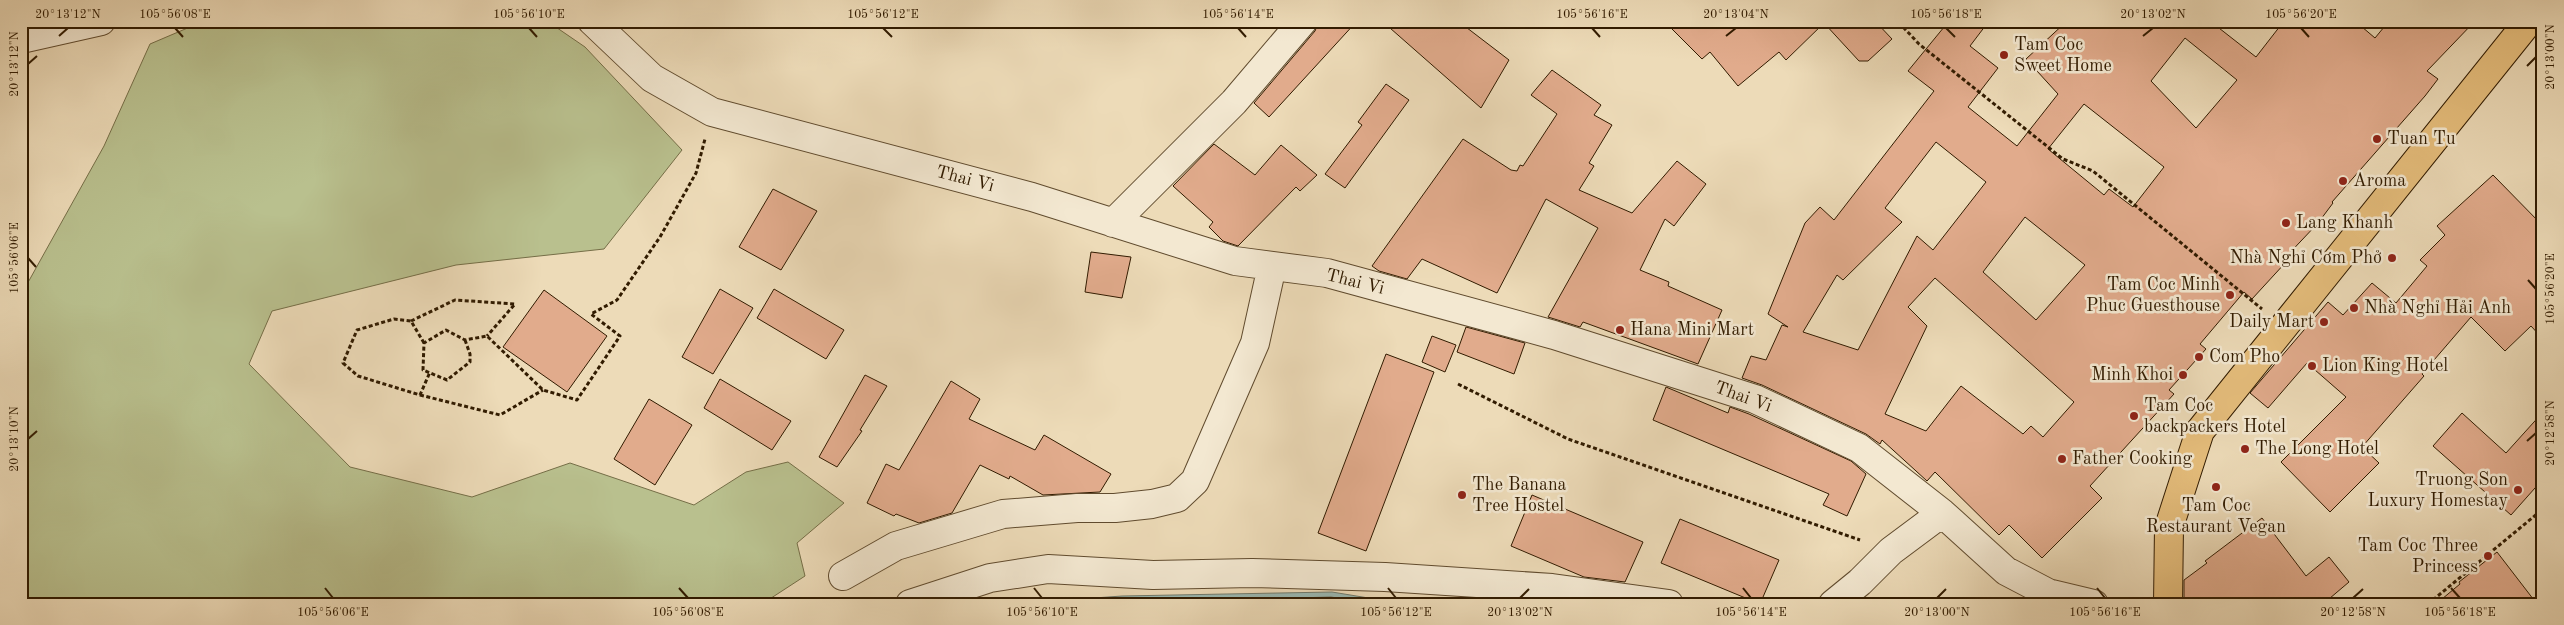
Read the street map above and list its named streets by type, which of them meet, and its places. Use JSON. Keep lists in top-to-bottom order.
{
  "streets": {
    "street": ["Thai Vi"]
  },
  "places": [
    "Tam Coc Sweet Home",
    "Tuan Tu",
    "Aroma",
    "Lang Khanh",
    "Nhà Nghỉ Cơm Phở",
    "Tam Coc Minh Phuc Guesthouse",
    "Nhà Nghỉ Hải Anh",
    "Daily Mart",
    "Hana Mini Mart",
    "Com Pho",
    "Lion King Hotel",
    "Minh Khoi",
    "Tam Coc backpackers Hotel",
    "The Long Hotel",
    "Father Cooking",
    "Tam Coc Restaurant Vegan",
    "Truong Son Luxury Homestay",
    "The Banana Tree Hostel",
    "Tam Coc Three Princess"
  ],
  "coordinates": [
    "20°13'12\"N",
    "105°56'08\"E",
    "105°56'10\"E",
    "105°56'12\"E",
    "105°56'14\"E",
    "105°56'16\"E",
    "20°13'04\"N",
    "105°56'18\"E",
    "20°13'02\"N",
    "105°56'20\"E",
    "20°13'00\"N",
    "105°56'06\"E",
    "20°12'58\"N",
    "20°13'10\"N"
  ]
}
